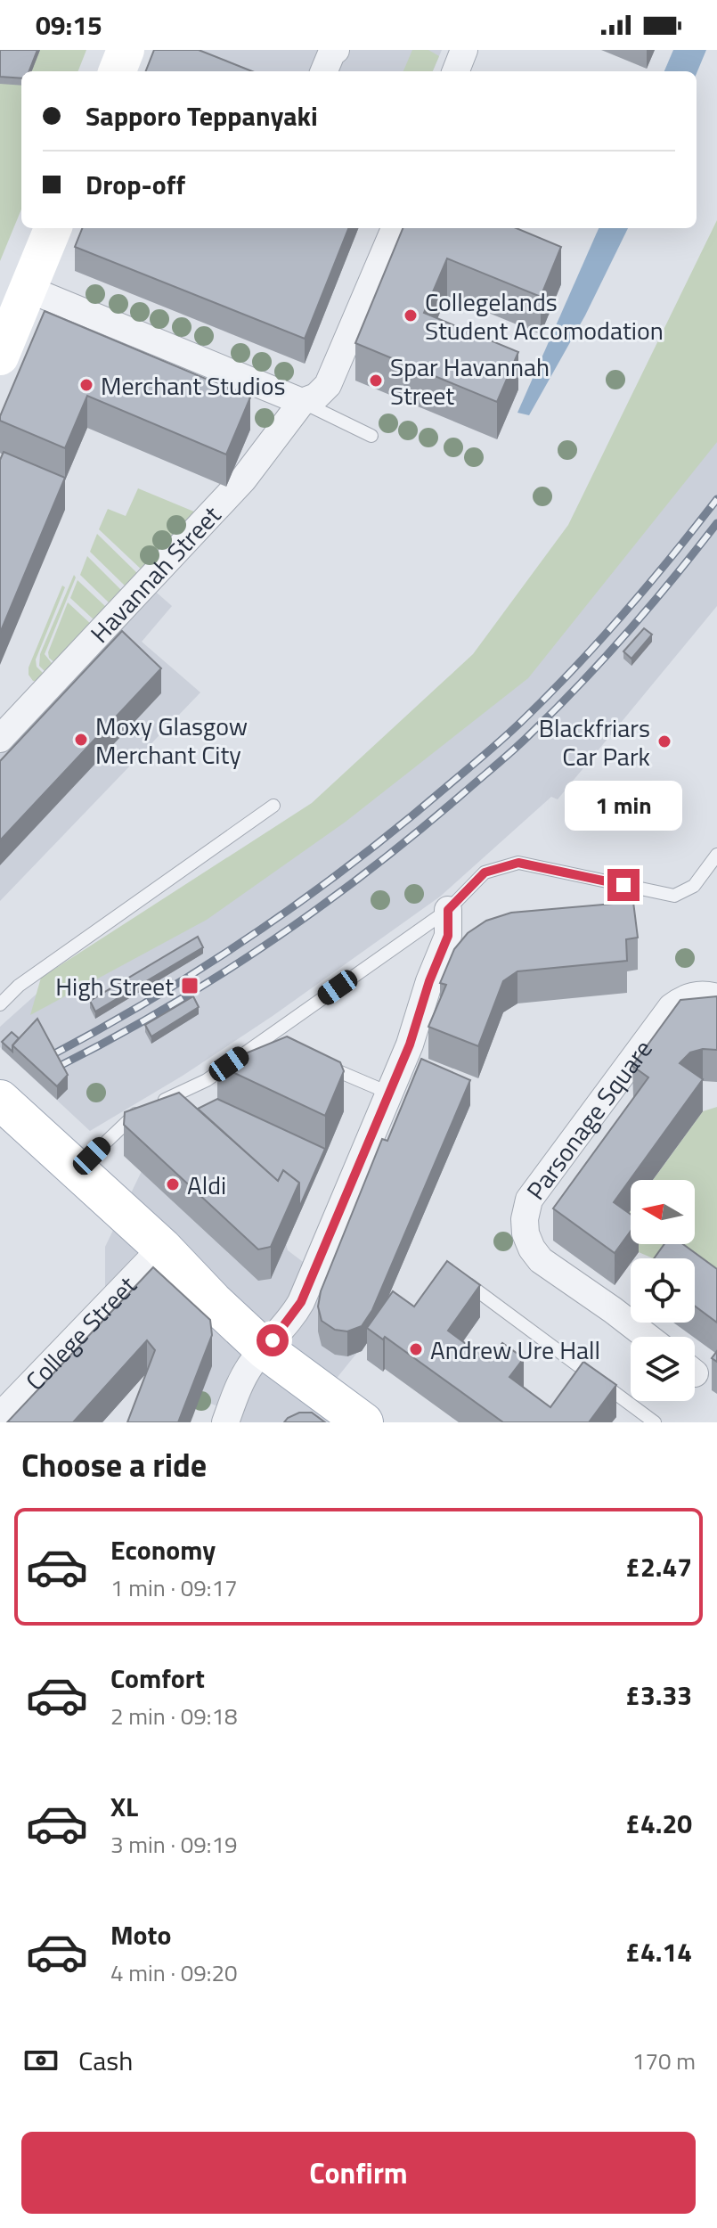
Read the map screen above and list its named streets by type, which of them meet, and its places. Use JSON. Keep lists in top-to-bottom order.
{
  "streets": {
    "street": ["Havannah Street", "Parsonage Square", "College Street"]
  },
  "places": {
    "other": [
      "Collegelands Student Accomodation",
      "Spar Havannah Street",
      "Merchant Studios",
      "Moxy Glasgow Merchant City",
      "Blackfriars Car Park",
      "Aldi",
      "Andrew Ure Hall"
    ],
    "transit": ["High Street"]
  },
  "north": "left",
  "page": {
    "status": "09:15",
    "banner": ["Sapporo Teppanyaki", "Drop-off"],
    "bubble": "1 min",
    "heading": "Choose a ride",
    "list": [
      {
        "name": "Economy",
        "note": "1 min · 09:17",
        "value": "£2.47"
      },
      {
        "name": "Comfort",
        "note": "2 min · 09:18",
        "value": "£3.33"
      },
      {
        "name": "XL",
        "note": "3 min · 09:19",
        "value": "£4.20"
      },
      {
        "name": "Moto",
        "note": "4 min · 09:20",
        "value": "£4.14"
      }
    ],
    "pay": ["Cash", "170 m"],
    "buttons": "Confirm"
  }
}
